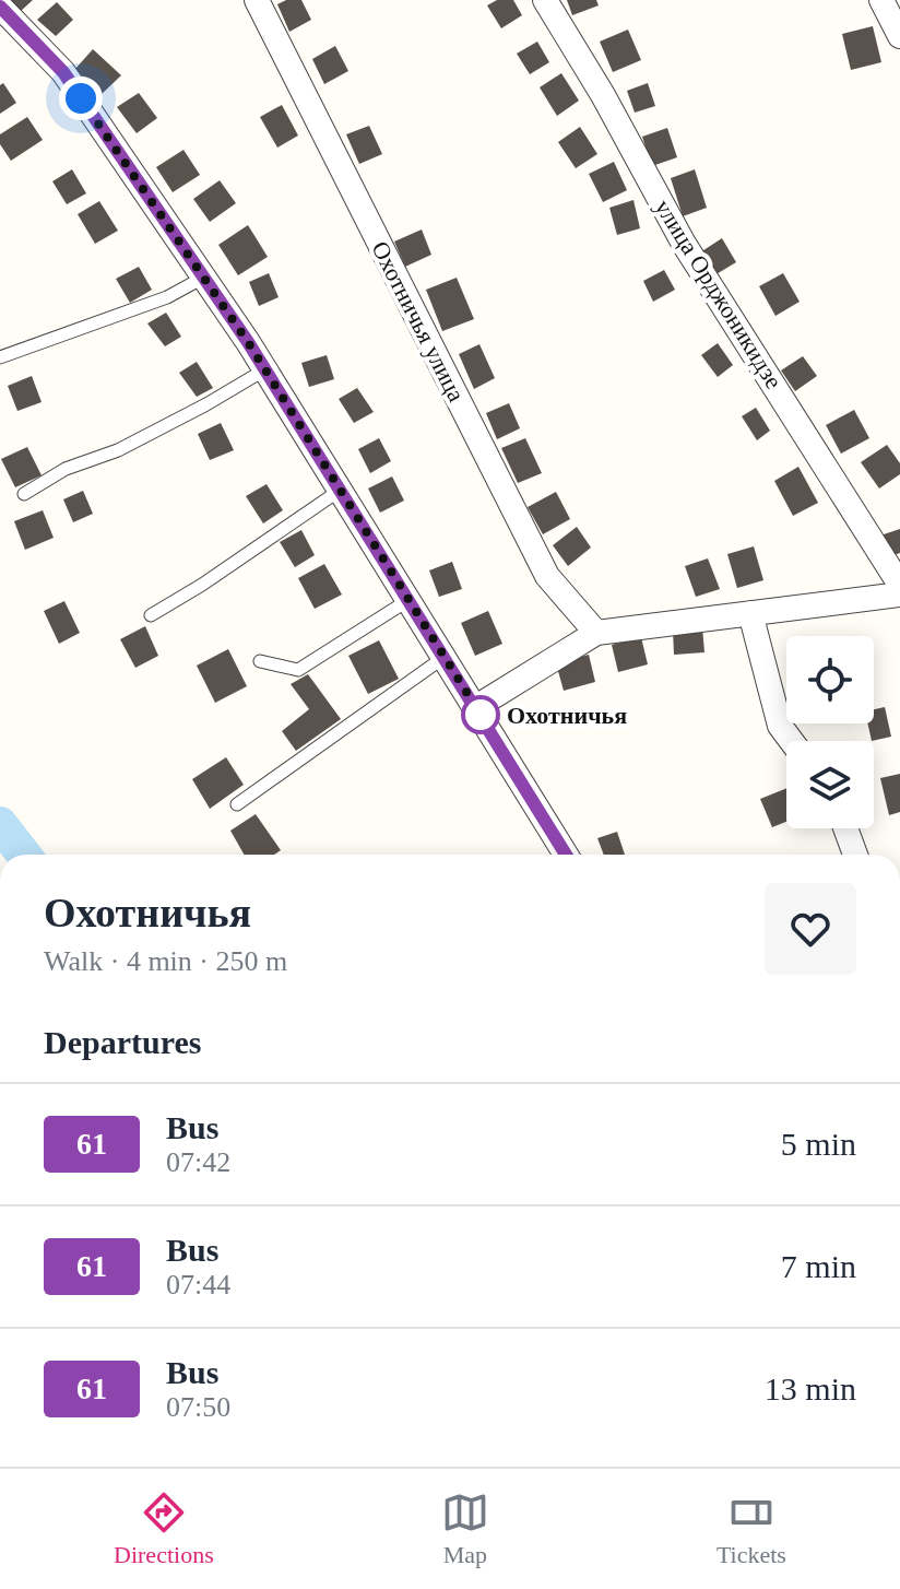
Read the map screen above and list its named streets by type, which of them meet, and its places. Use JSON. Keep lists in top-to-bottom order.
{
  "streets": {
    "street": ["улица Орджоникидзе", "Охотничья улица"]
  },
  "places": ["Охотничья"],
  "lines": ["bus line 61"],
  "page": {
    "heading": [
      ["Охотничья", "Walk · 4 min · 250 m"],
      "Departures"
    ],
    "list": [
      {
        "mark": "61",
        "name": "Bus",
        "note": "07:42",
        "value": "5 min"
      },
      {
        "mark": "61",
        "name": "Bus",
        "note": "07:44",
        "value": "7 min"
      },
      {
        "mark": "61",
        "name": "Bus",
        "note": "07:50",
        "value": "13 min"
      }
    ],
    "tabs": ["Directions", "Map", "Tickets"]
  }
}
